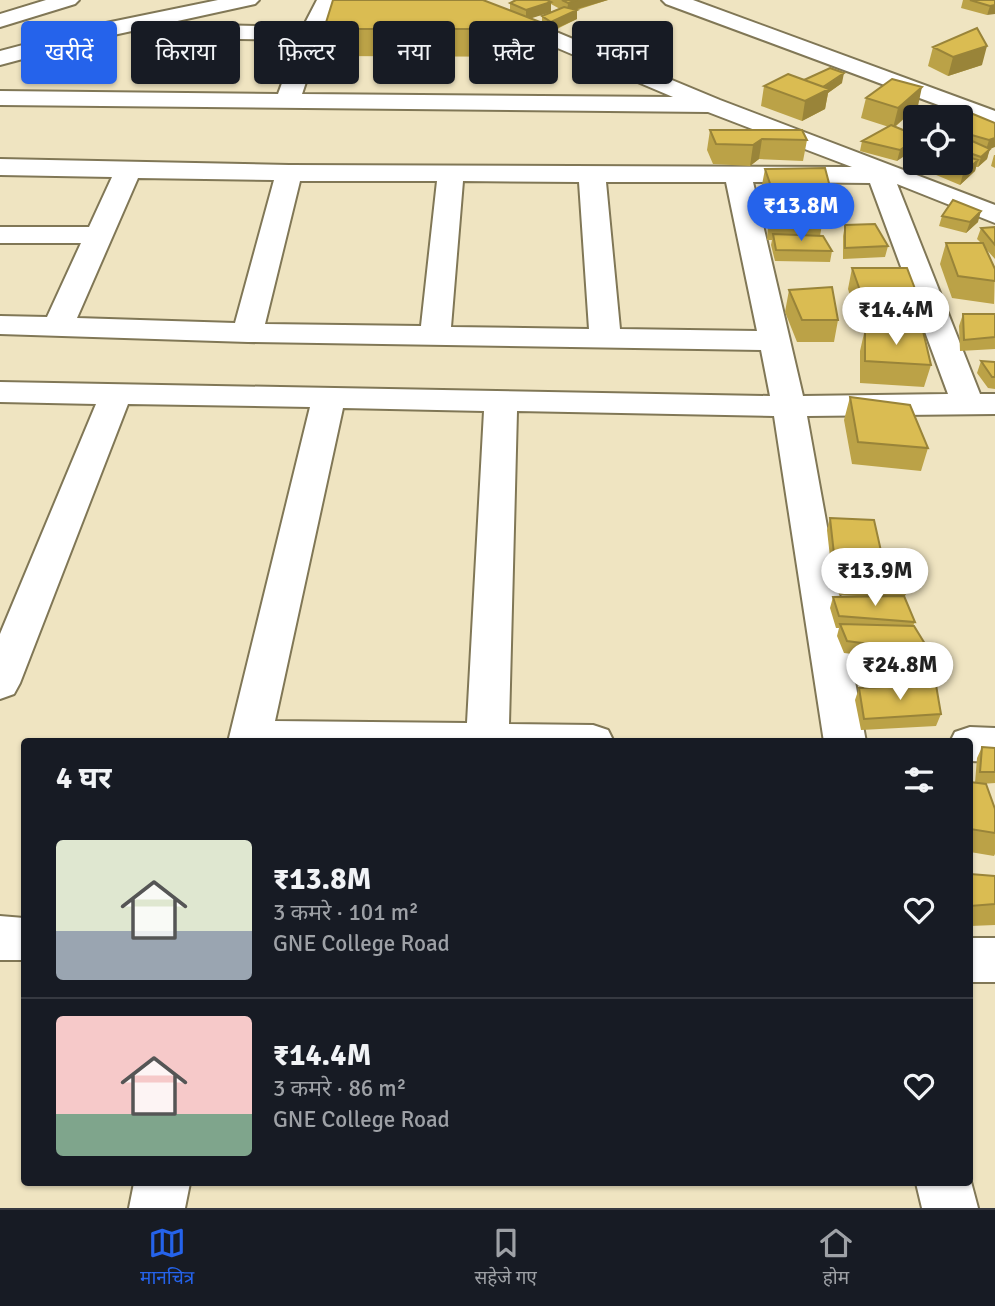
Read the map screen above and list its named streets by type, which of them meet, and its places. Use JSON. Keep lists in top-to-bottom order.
{
  "page": {
    "chip": [
      "खरीदें",
      "किराया",
      "फ़िल्टर",
      "नया",
      "फ़्लैट",
      "मकान"
    ],
    "price": [
      "₹13.8M",
      "₹14.4M",
      "₹13.9M",
      "₹24.8M"
    ],
    "heading": "4 घर",
    "list": [
      {
        "name": "₹13.8M",
        "note": "3 कमरे · 101 m² · GNE College Road"
      },
      {
        "name": "₹14.4M",
        "note": "3 कमरे · 86 m² · GNE College Road"
      }
    ],
    "tabs": ["मानचित्र", "सहेजे गए", "होम"]
  }
}
